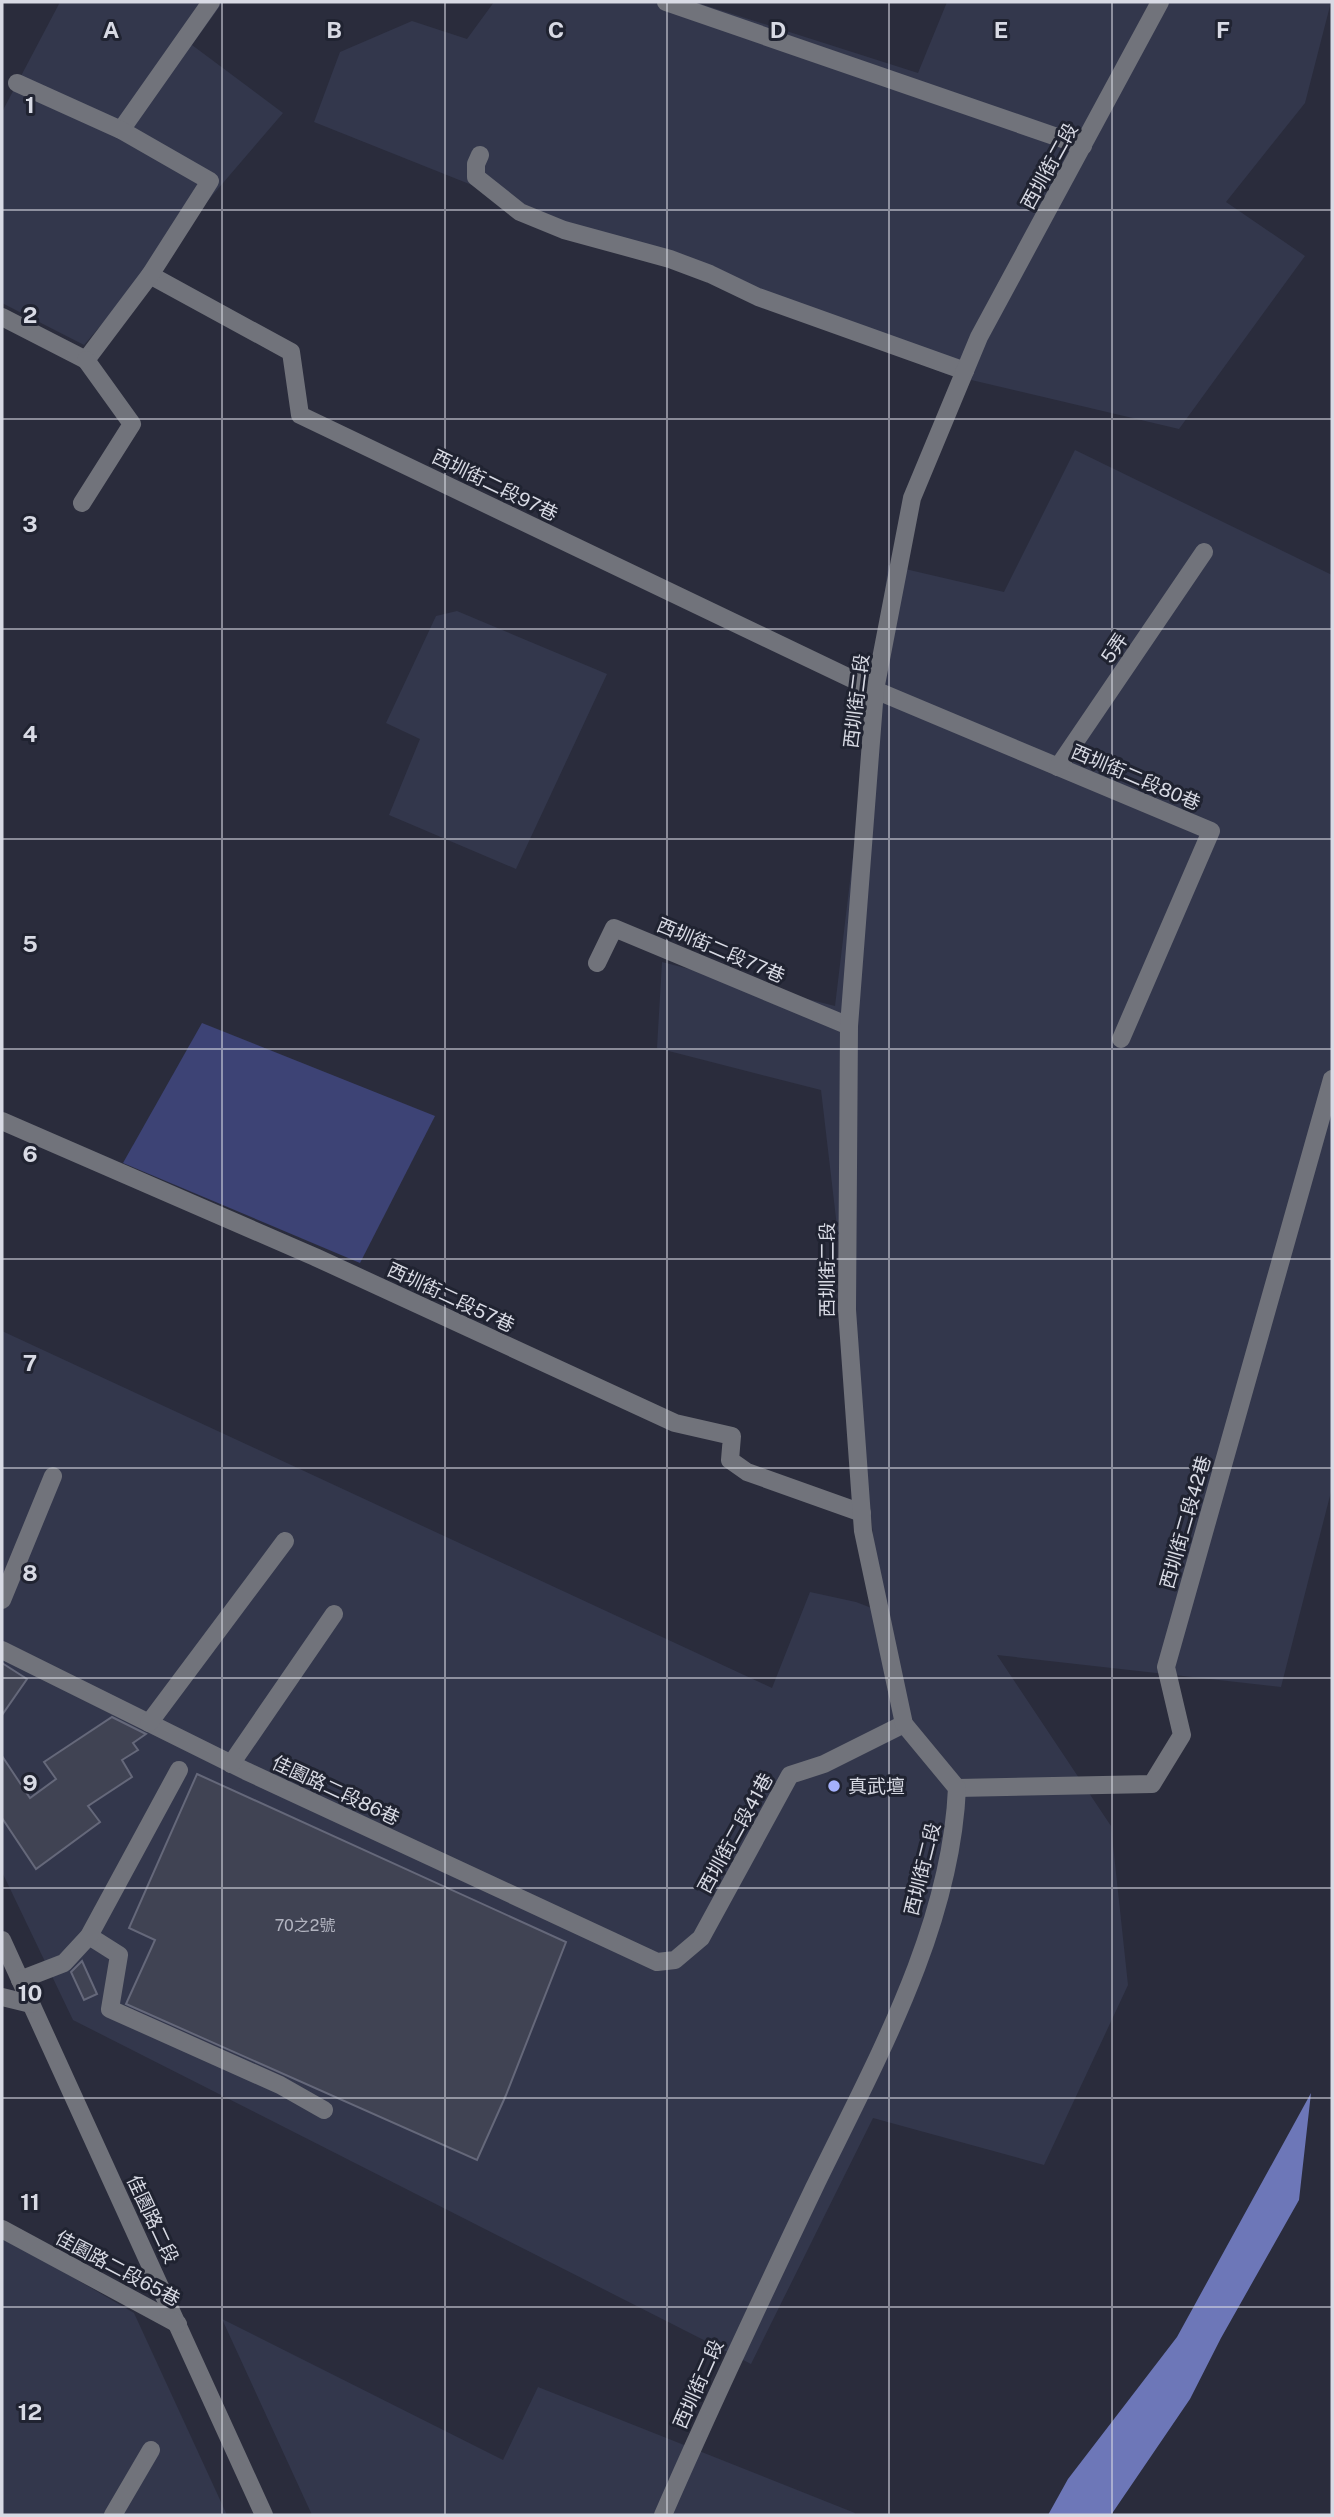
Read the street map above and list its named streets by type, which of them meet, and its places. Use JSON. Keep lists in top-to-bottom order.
{
  "streets": {
    "street": [
      "西圳街二段",
      "西圳街二段97巷",
      "5弄",
      "西圳街二段80巷",
      "西圳街二段77巷",
      "西圳街二段57巷",
      "西圳街二段42巷",
      "佳園路二段86巷",
      "西圳街二段41巷",
      "佳園路二段",
      "佳園路二段65巷"
    ]
  },
  "crossings": [
    ["西圳街二段", "西圳街二段97巷"],
    ["西圳街二段", "西圳街二段80巷"],
    ["西圳街二段", "西圳街二段77巷"],
    ["西圳街二段", "西圳街二段57巷"],
    ["西圳街二段", "西圳街二段42巷"],
    ["西圳街二段", "西圳街二段41巷"],
    ["西圳街二段97巷", "西圳街二段80巷"],
    ["5弄", "西圳街二段80巷"],
    ["佳園路二段86巷", "西圳街二段41巷"],
    ["佳園路二段", "佳園路二段65巷"]
  ],
  "places": ["真武壇"],
  "house_numbers": ["70之2號"],
  "grid": {
    "columns": [
      "A",
      "B",
      "C",
      "D",
      "E",
      "F"
    ],
    "rows": [
      "1",
      "2",
      "3",
      "4",
      "5",
      "6",
      "7",
      "8",
      "9",
      "10",
      "11",
      "12"
    ]
  }
}
